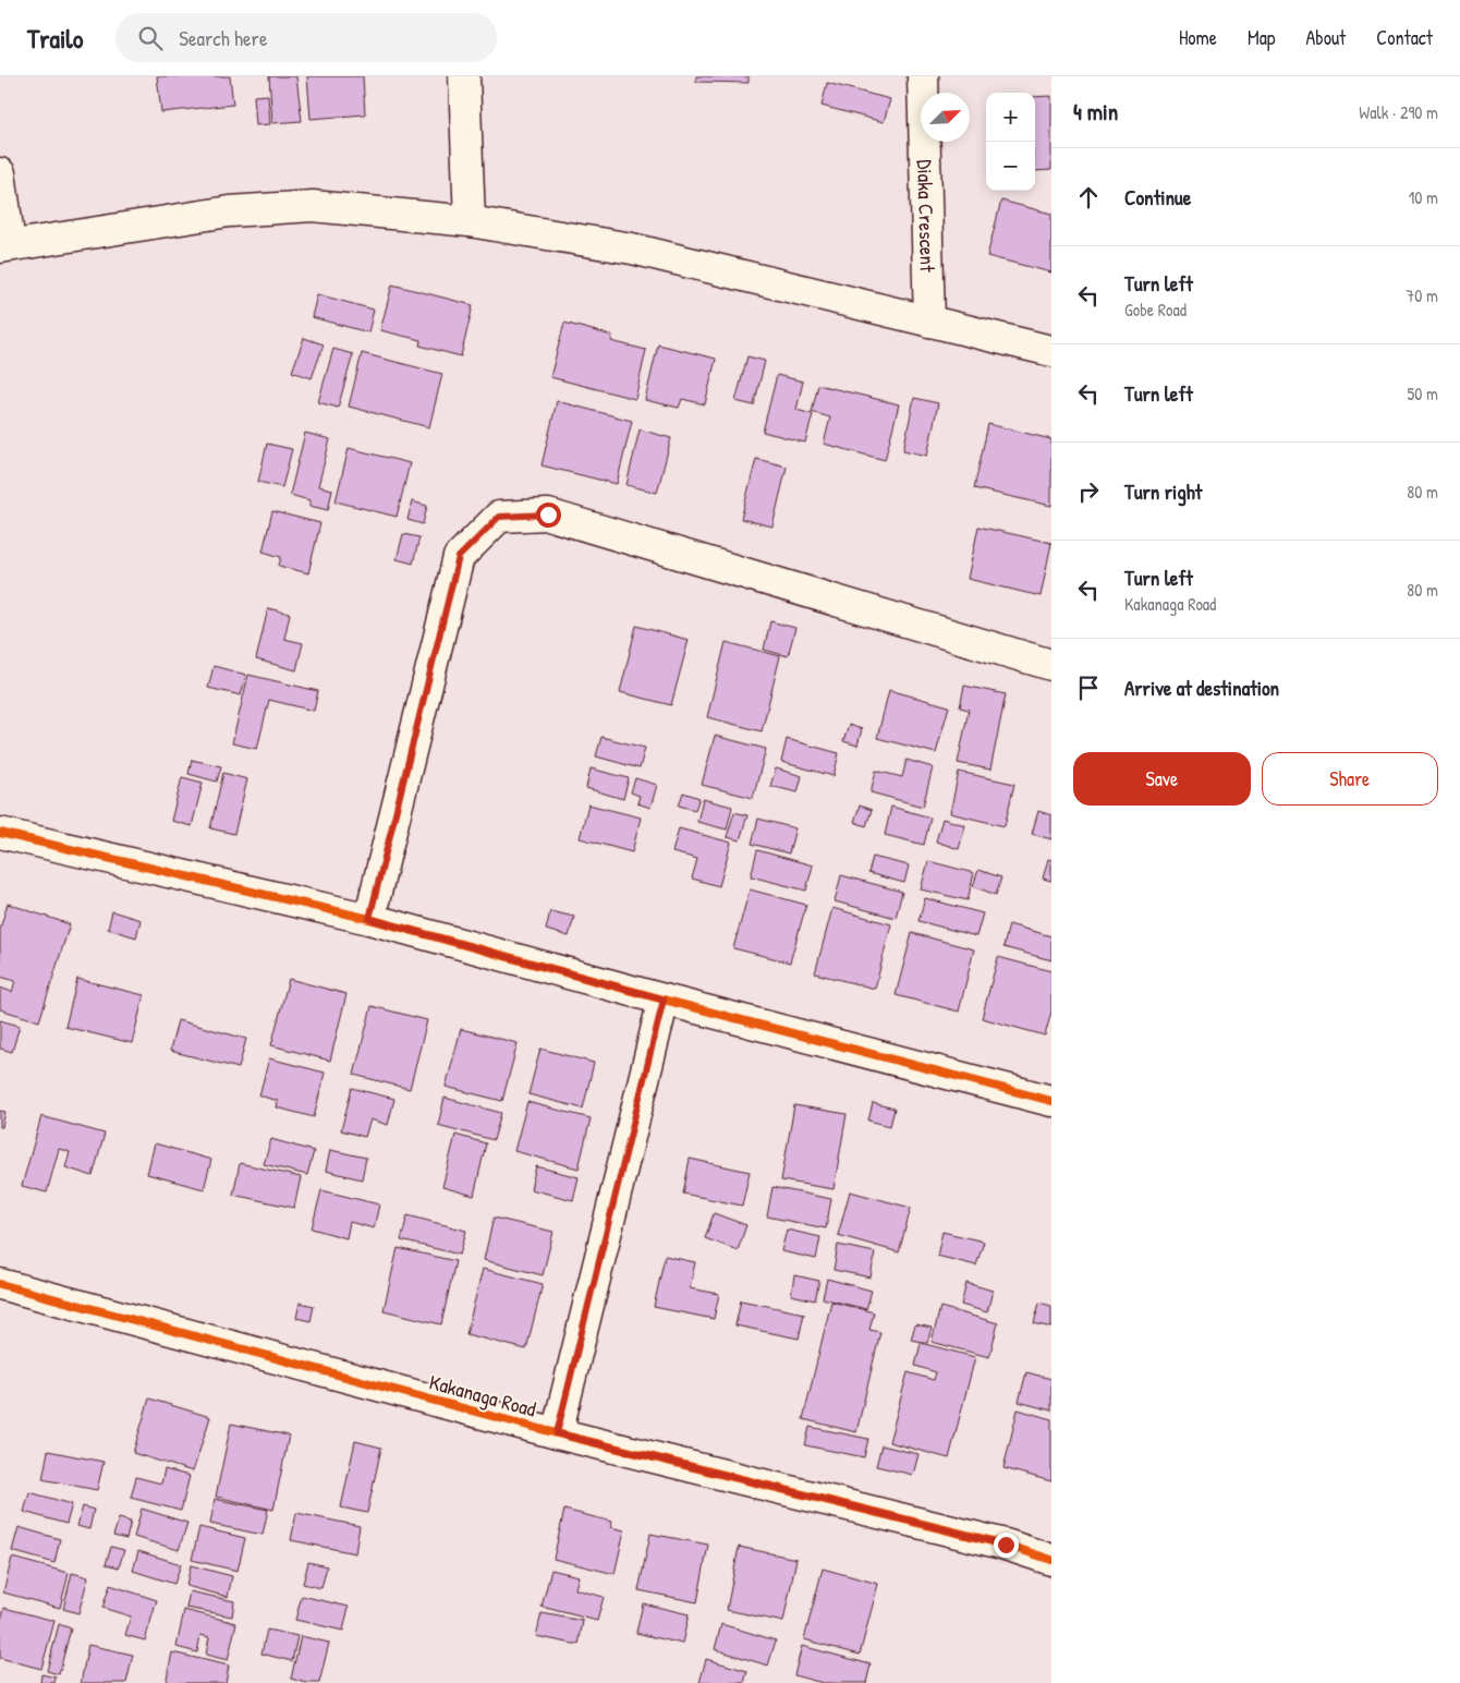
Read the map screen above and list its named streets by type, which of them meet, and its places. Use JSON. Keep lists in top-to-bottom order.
{
  "streets": {
    "street": ["Diaka Crescent", "Kakanaga Road"]
  },
  "north": "top right",
  "page": {
    "header": "Trailo",
    "search": "Search here",
    "nav": [
      "Home",
      "Map",
      "About",
      "Contact"
    ],
    "heading": ["4 min", "Walk · 290 m"],
    "map_buttons": ["+", "−"],
    "list": [
      ["Continue", "10 m"],
      ["Turn left", "Gobe Road", "70 m"],
      ["Turn left", "50 m"],
      ["Turn right", "80 m"],
      ["Turn left", "Kakanaga Road", "80 m"],
      "Arrive at destination"
    ],
    "buttons": ["Save", "Share"]
  }
}
